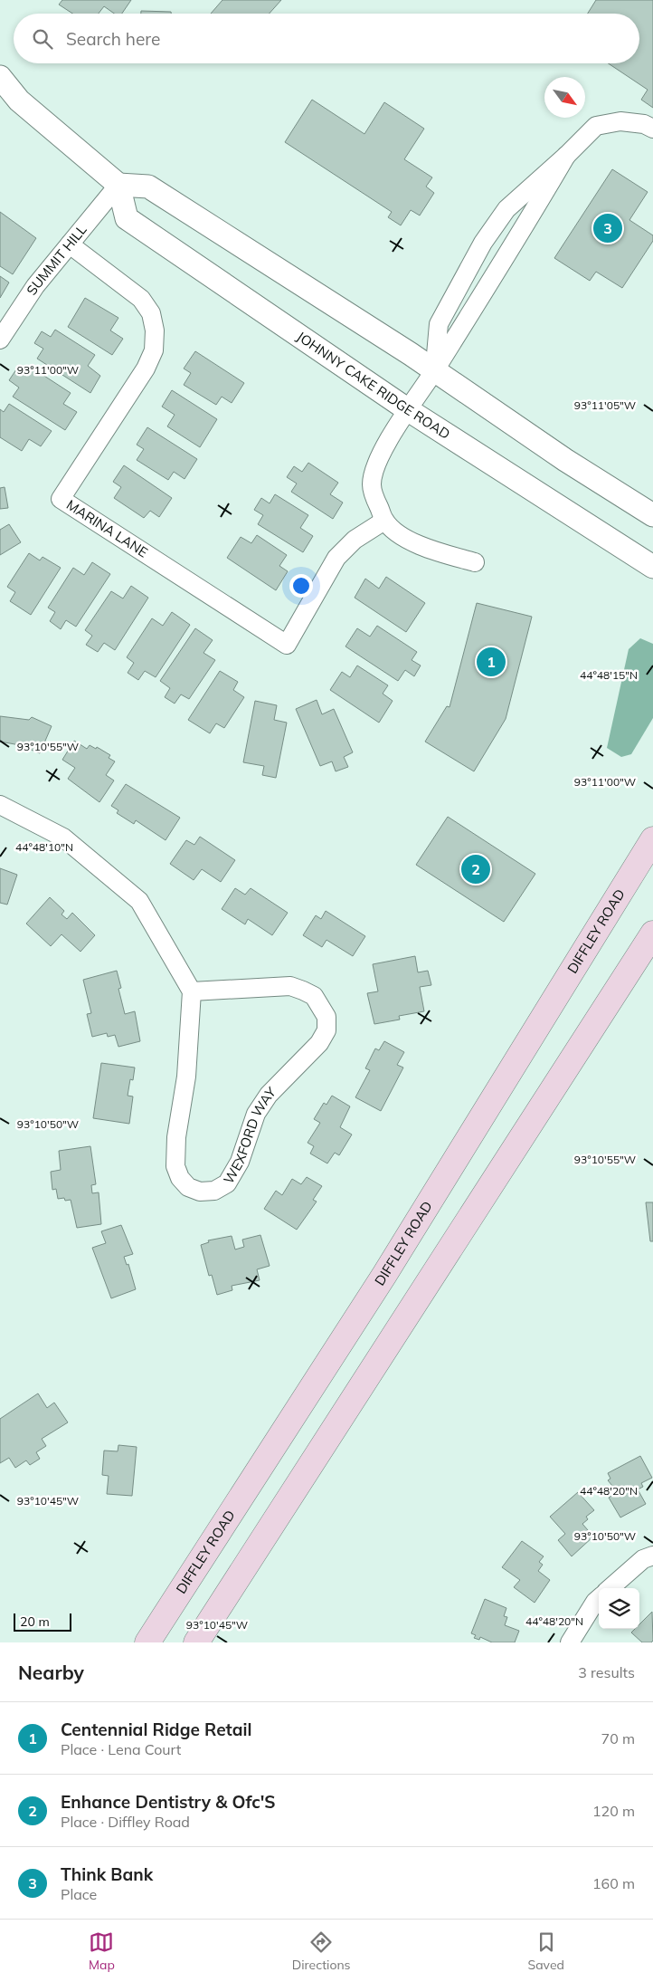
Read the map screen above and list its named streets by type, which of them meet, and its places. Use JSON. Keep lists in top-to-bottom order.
{
  "streets": {
    "main road": ["DIFFLEY ROAD"],
    "street": [
      "SUMMIT HILL",
      "JOHNNY CAKE RIDGE ROAD",
      "MARINA LANE",
      "WEXFORD WAY"
    ]
  },
  "crossings": [
    ["SUMMIT HILL", "JOHNNY CAKE RIDGE ROAD"],
    ["SUMMIT HILL", "MARINA LANE"]
  ],
  "scale_bar": "20 m",
  "north": "bottom right",
  "page": {
    "search": "Search here",
    "pins": ["3", "1", "2"],
    "scale": "20 m",
    "heading": ["Nearby", "3 results"],
    "list": [
      {
        "mark": "1",
        "name": "Centennial Ridge Retail",
        "note": "Place · Lena Court",
        "value": "70 m"
      },
      {
        "mark": "2",
        "name": "Enhance Dentistry & Ofc'S",
        "note": "Place · Diffley Road",
        "value": "120 m"
      },
      {
        "mark": "3",
        "name": "Think Bank",
        "note": "Place",
        "value": "160 m"
      }
    ],
    "nav": ["Map", "Directions", "Saved"]
  },
  "coordinates": [
    "93°11'00\"W",
    "93°11'05\"W",
    "44°48'15\"N",
    "93°10'55\"W",
    "44°48'10\"N",
    "93°10'50\"W",
    "44°48'20\"N",
    "93°10'45\"W"
  ]
}
